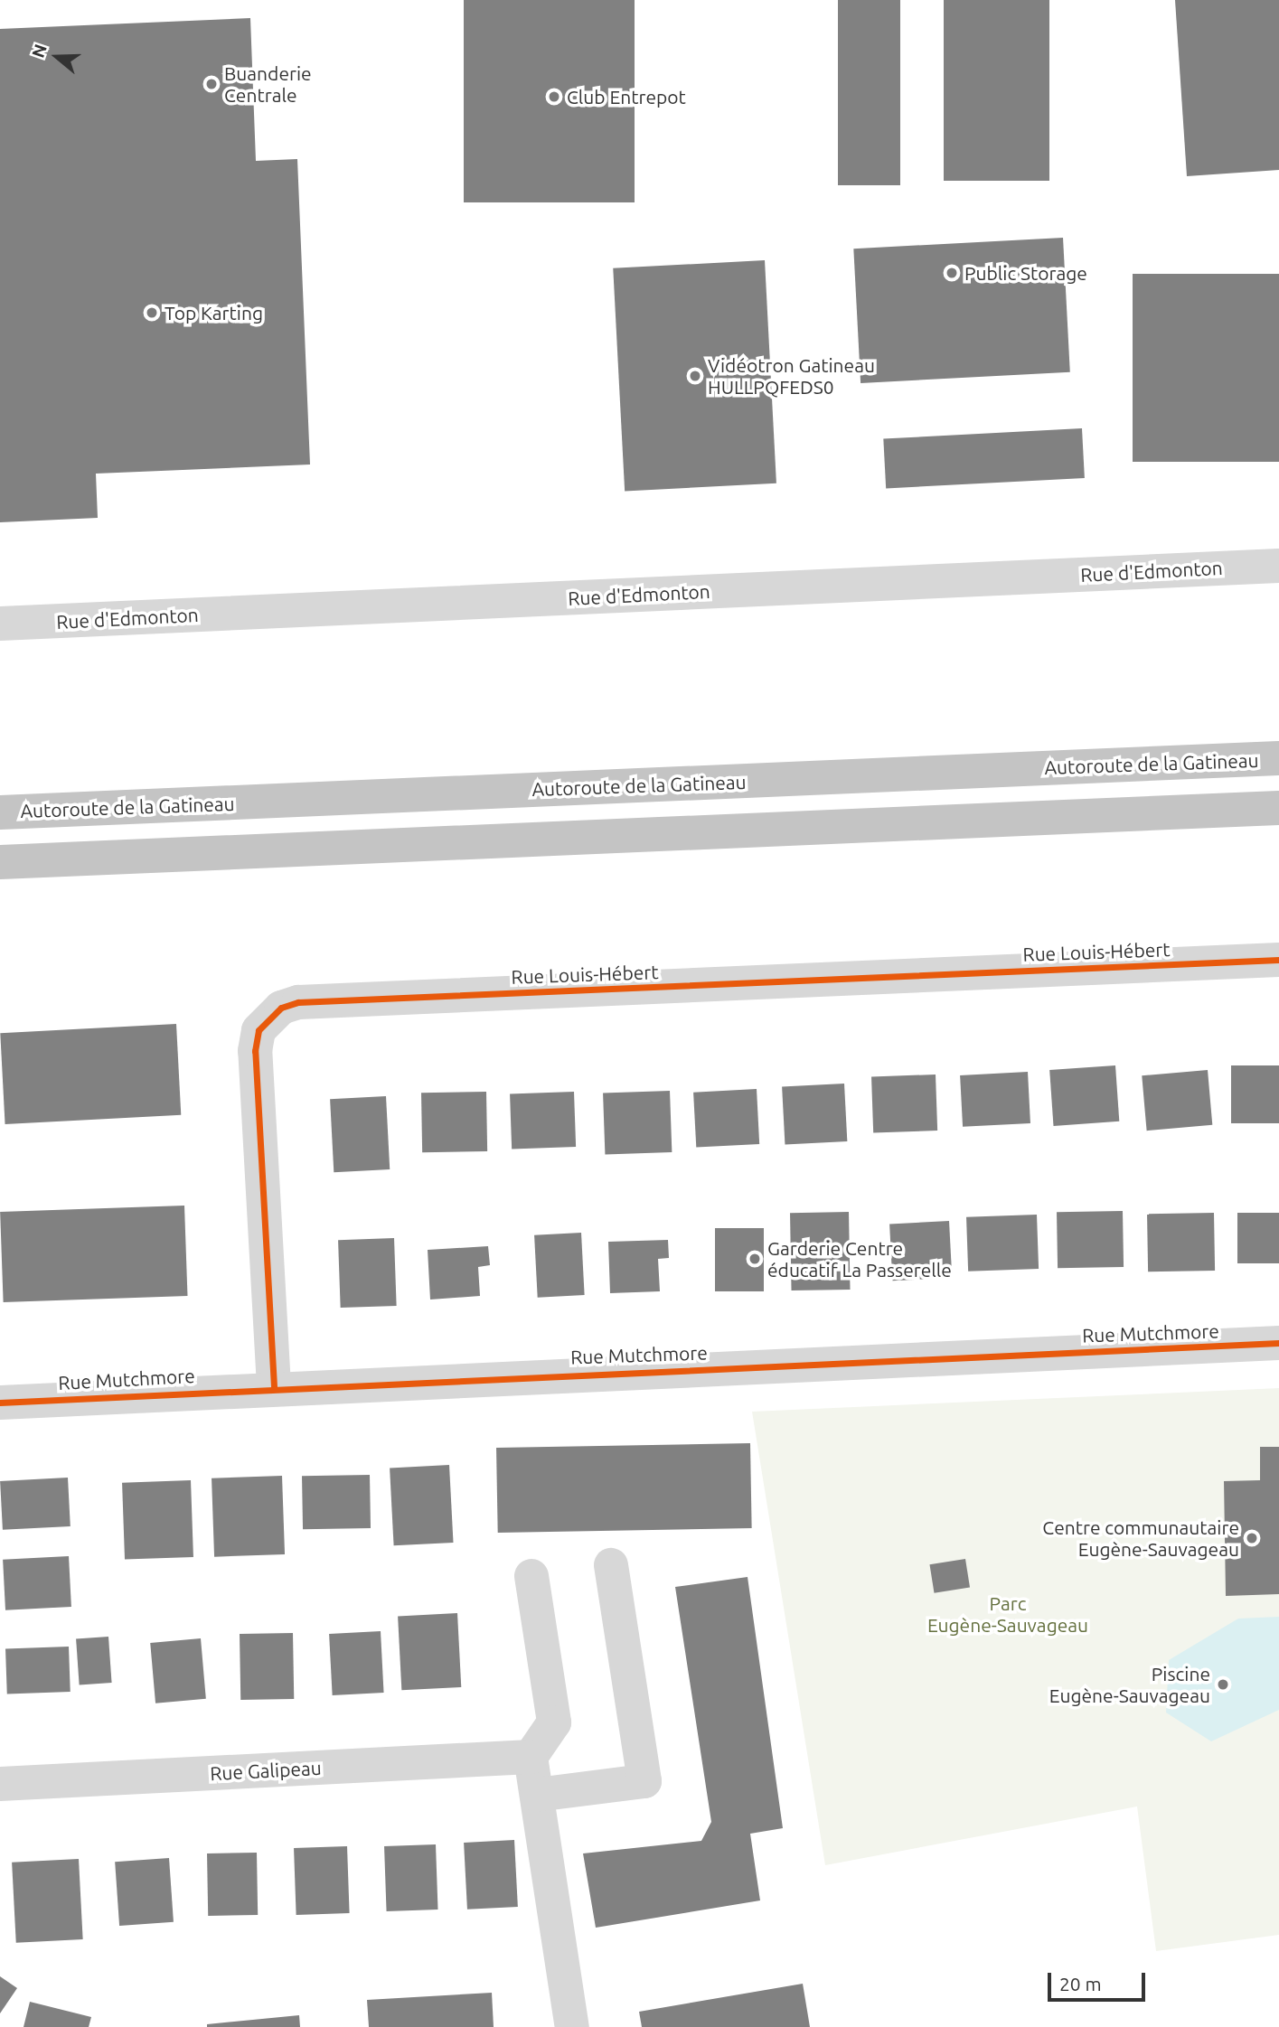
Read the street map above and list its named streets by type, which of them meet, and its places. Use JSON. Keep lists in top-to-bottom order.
{
  "streets": {
    "highway": ["Autoroute de la Gatineau"],
    "street": [
      "Rue d'Edmonton",
      "Rue Louis-Hébert",
      "Rue Mutchmore",
      "Rue Galipeau"
    ]
  },
  "crossings": [
    ["Rue Louis-Hébert", "Rue Mutchmore"]
  ],
  "parks": ["Parc Eugène-Sauvageau"],
  "places": [
    "Buanderie Centrale",
    "Club Entrepot",
    "Public Storage",
    "Top Karting",
    "Vidéotron Gatineau HULLPQFEDS0",
    "Garderie Centre éducatif La Passerelle",
    "Centre communautaire Eugène-Sauvageau",
    "Piscine Eugène-Sauvageau"
  ],
  "scale_bar": "20 m",
  "north": "left"
}
